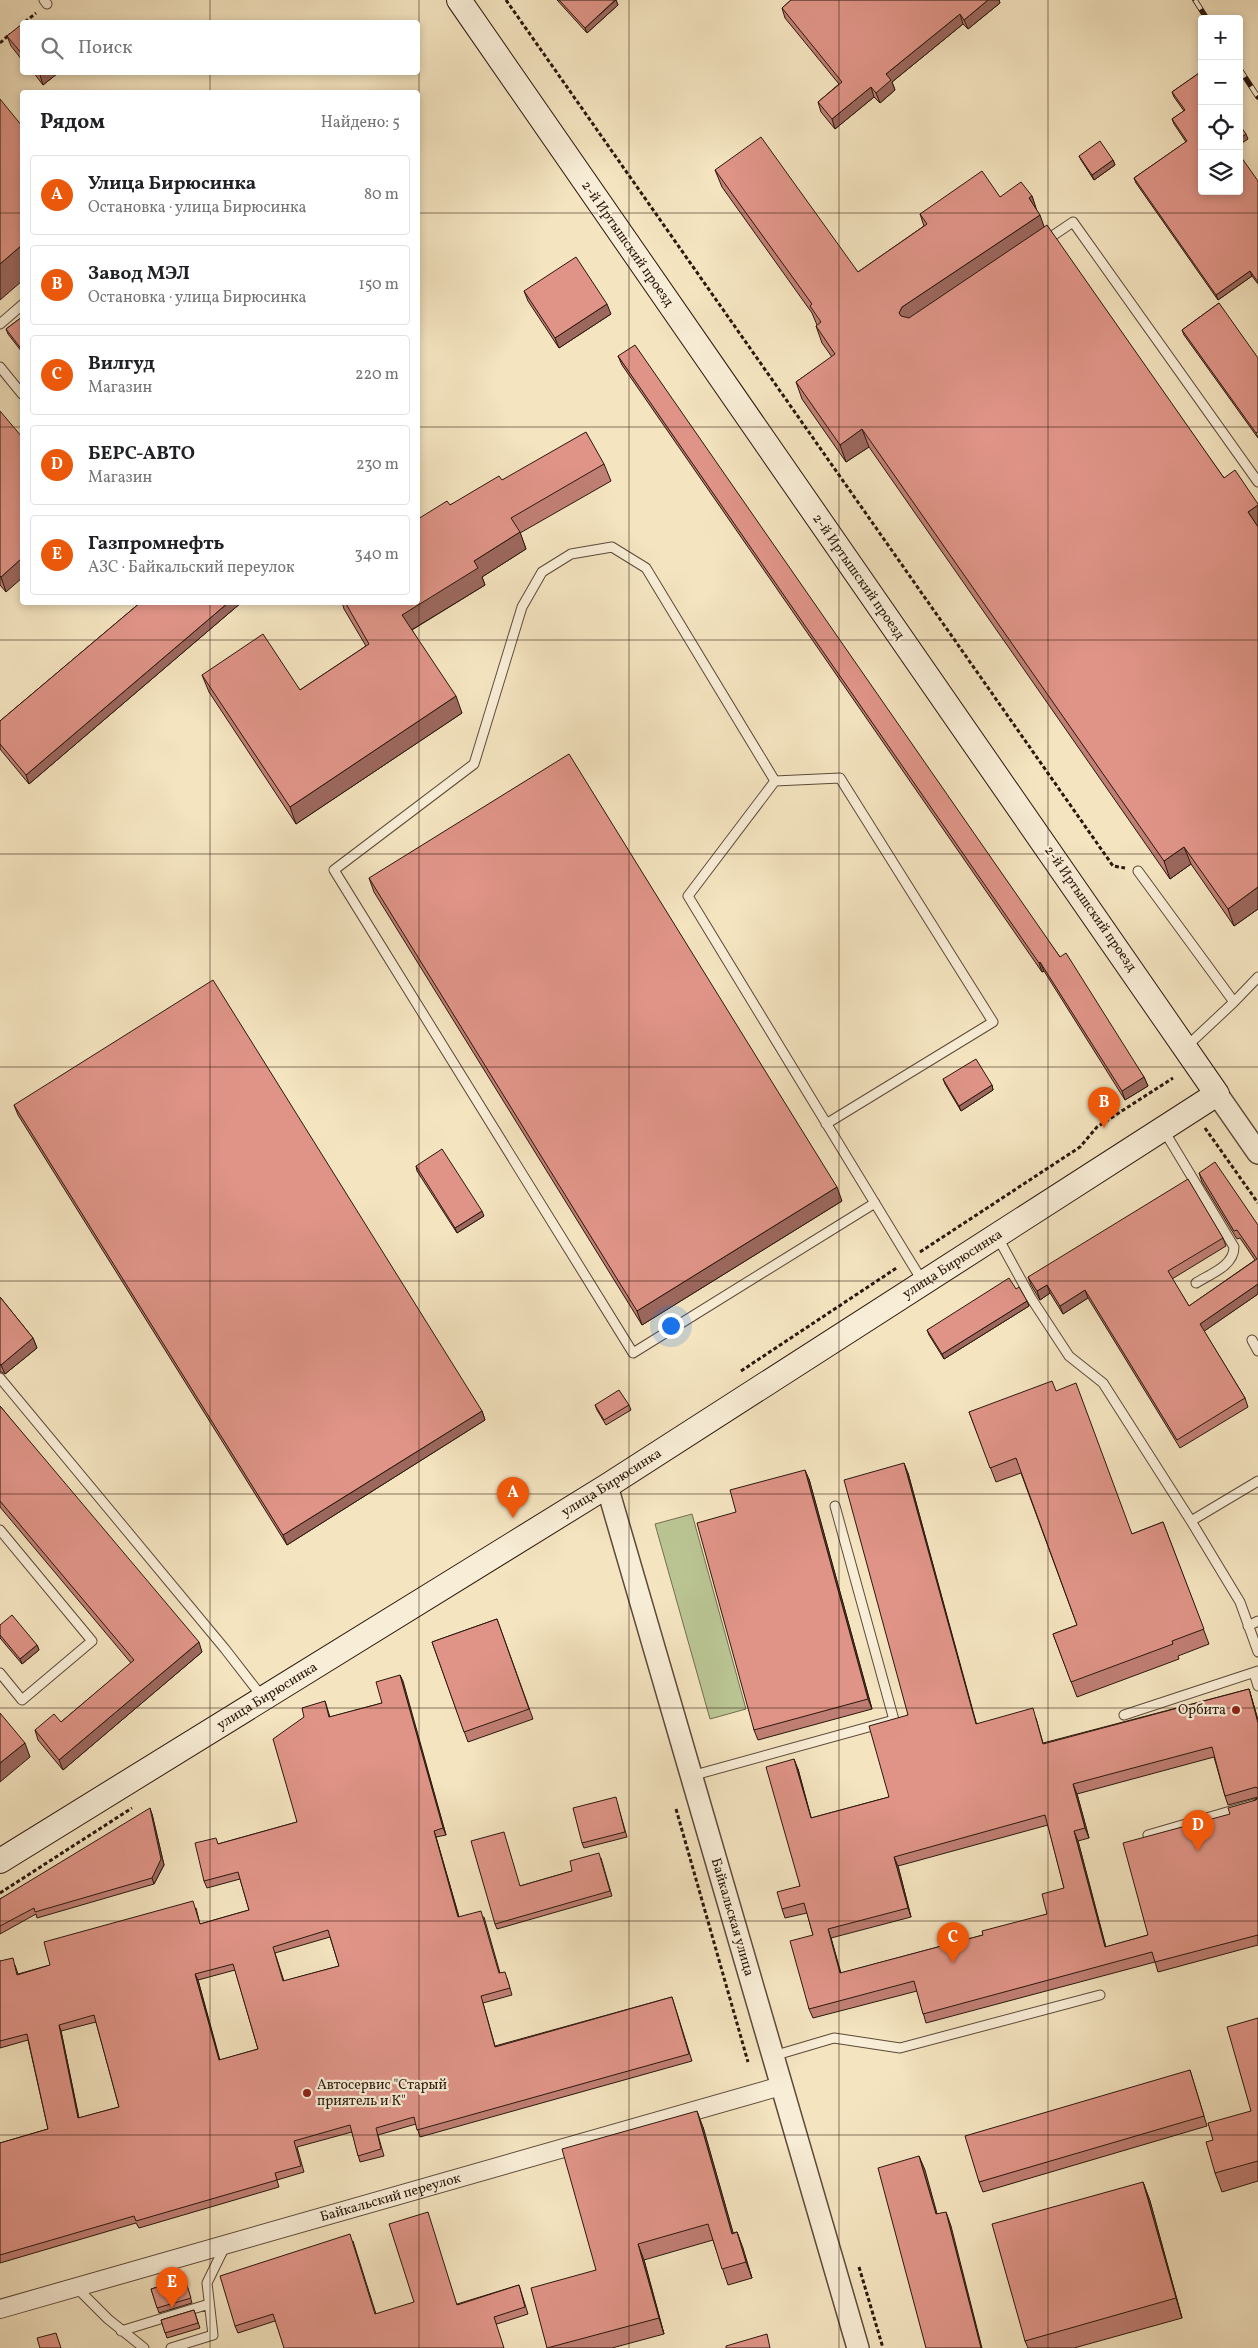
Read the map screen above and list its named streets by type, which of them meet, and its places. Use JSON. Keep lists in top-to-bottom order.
{
  "streets": {
    "main road": ["2-й Иртышский проезд", "улица Бирюсинка"],
    "street": ["Байкальская улица", "Байкальский переулок"]
  },
  "crossings": [
    ["2-й Иртышский проезд", "улица Бирюсинка"],
    ["улица Бирюсинка", "Байкальская улица"],
    ["Байкальская улица", "Байкальский переулок"]
  ],
  "places": ["Орбита", "Автосервис \"Старый приятель и К\""],
  "page": {
    "map_buttons": ["+", "−"],
    "search": "Поиск",
    "heading": ["Рядом", "Найдено: 5"],
    "list": [
      {
        "mark": "A",
        "name": "Улица Бирюсинка",
        "note": "Остановка · улица Бирюсинка",
        "value": "80 m"
      },
      {
        "mark": "B",
        "name": "Завод МЭЛ",
        "note": "Остановка · улица Бирюсинка",
        "value": "150 m"
      },
      {
        "mark": "C",
        "name": "Вилгуд",
        "note": "Магазин",
        "value": "220 m"
      },
      {
        "mark": "D",
        "name": "БЕРС-АВТО",
        "note": "Магазин",
        "value": "230 m"
      },
      {
        "mark": "E",
        "name": "Газпромнефть",
        "note": "АЗС · Байкальский переулок",
        "value": "340 m"
      }
    ],
    "pins": [
      "B",
      "A",
      "D",
      "C",
      "E"
    ]
  }
}
